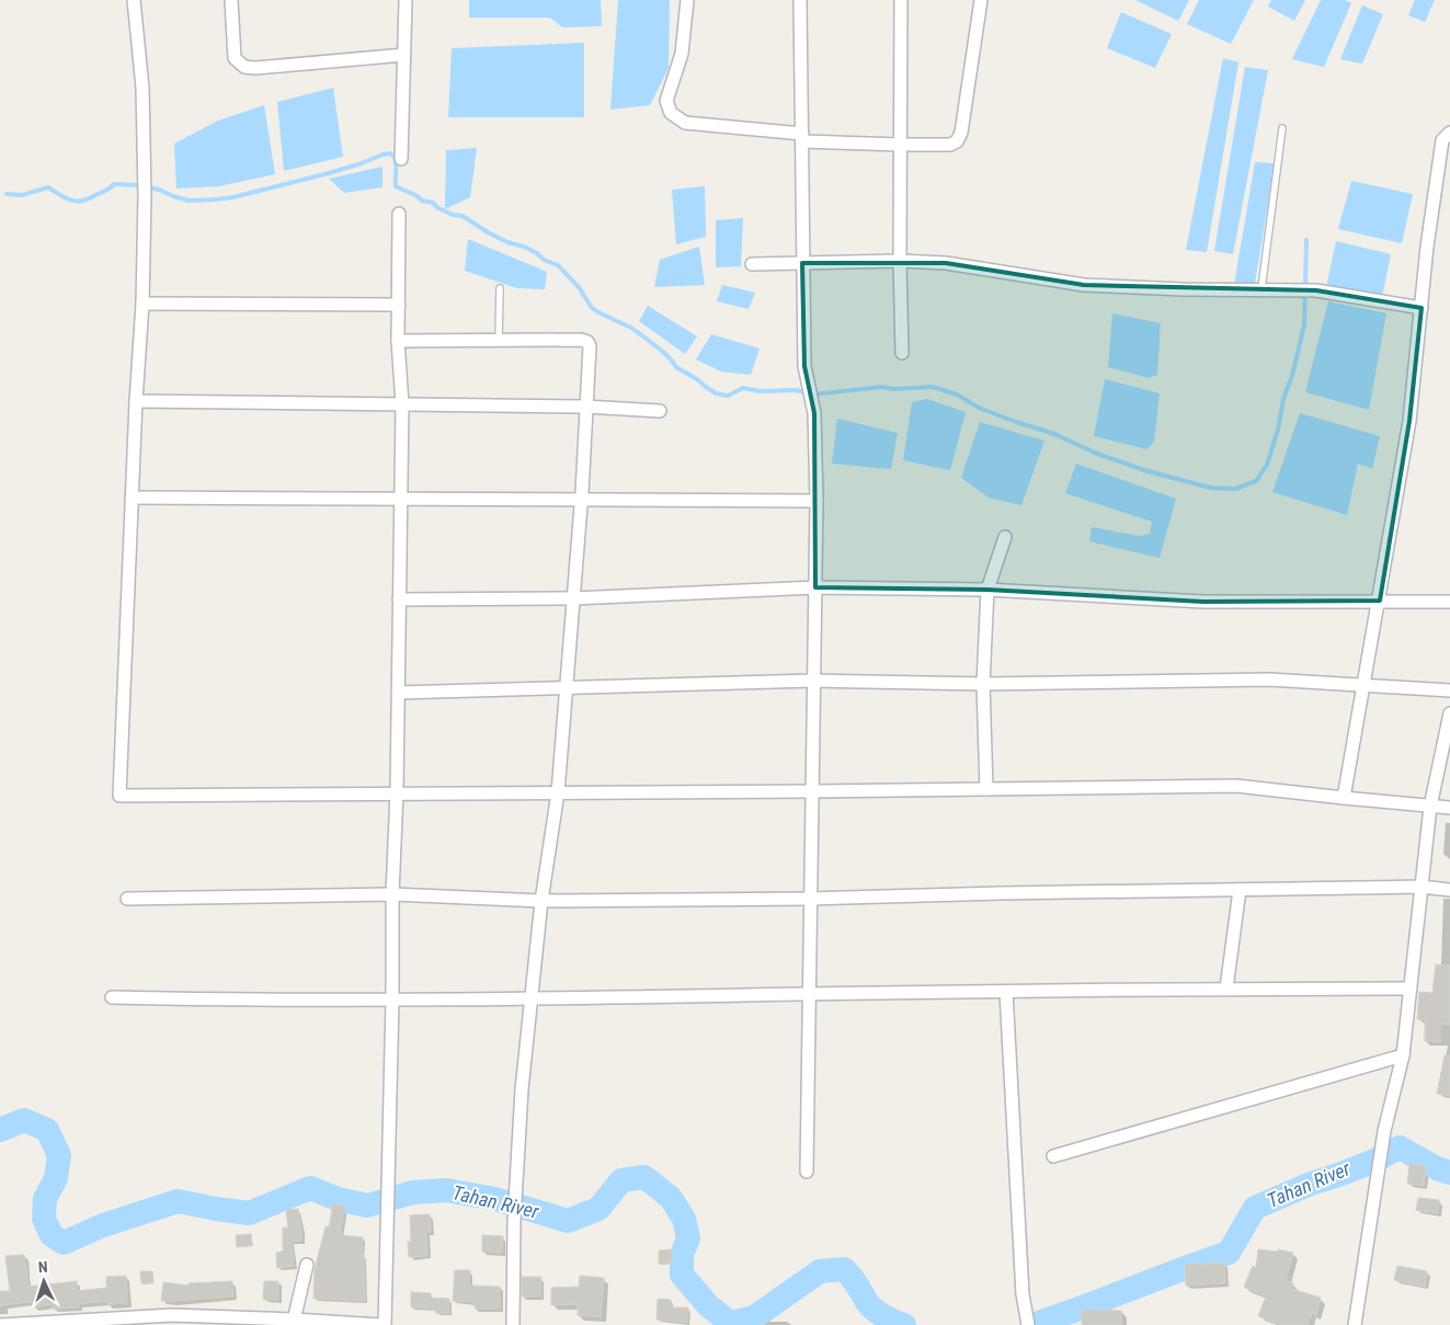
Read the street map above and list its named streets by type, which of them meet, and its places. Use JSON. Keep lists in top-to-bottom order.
{
  "water": ["Tahan River"],
  "north": "top"
}
